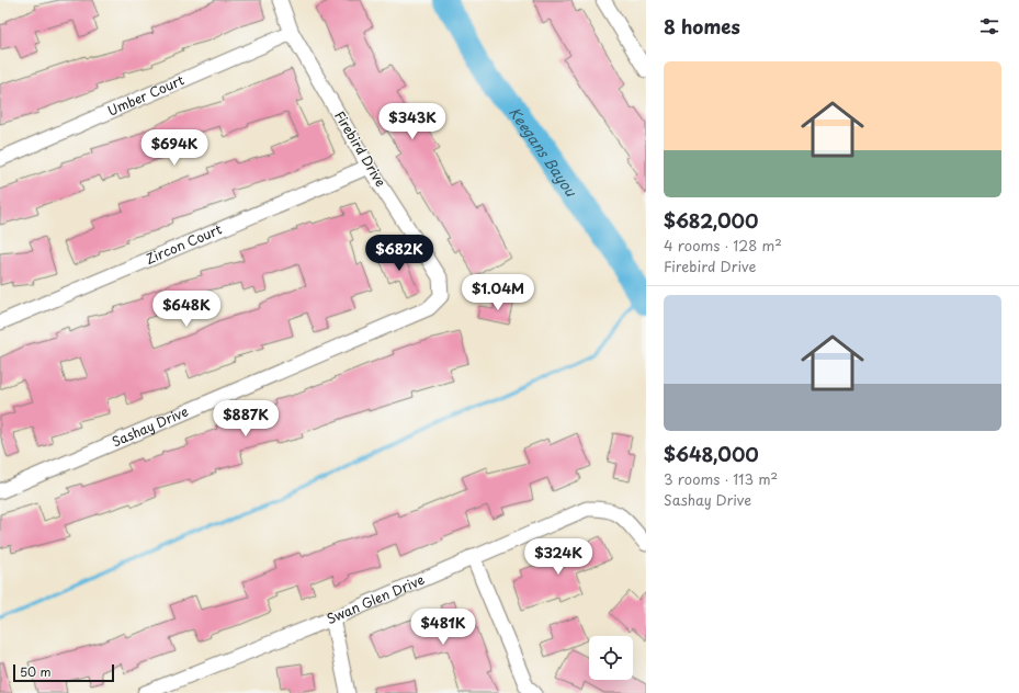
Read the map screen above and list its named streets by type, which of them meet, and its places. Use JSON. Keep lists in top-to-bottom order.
{
  "streets": {
    "street": [
      "Umber Court",
      "Firebird Drive",
      "Zircon Court",
      "Sashay Drive",
      "Swan Glen Drive"
    ]
  },
  "crossings": [
    ["Umber Court", "Firebird Drive"],
    ["Firebird Drive", "Zircon Court"],
    ["Firebird Drive", "Sashay Drive"]
  ],
  "water": ["Keegans Bayou"],
  "scale_bar": "50 m",
  "page": {
    "heading": "8 homes",
    "list": [
      {
        "name": "$682,000",
        "note": "4 rooms · 128 m² · Firebird Drive"
      },
      {
        "name": "$648,000",
        "note": "3 rooms · 113 m² · Sashay Drive"
      }
    ],
    "price": [
      "$343K",
      "$694K",
      "$682K",
      "$1.04M",
      "$648K",
      "$887K",
      "$324K",
      "$481K"
    ],
    "scale": "50 m"
  }
}
